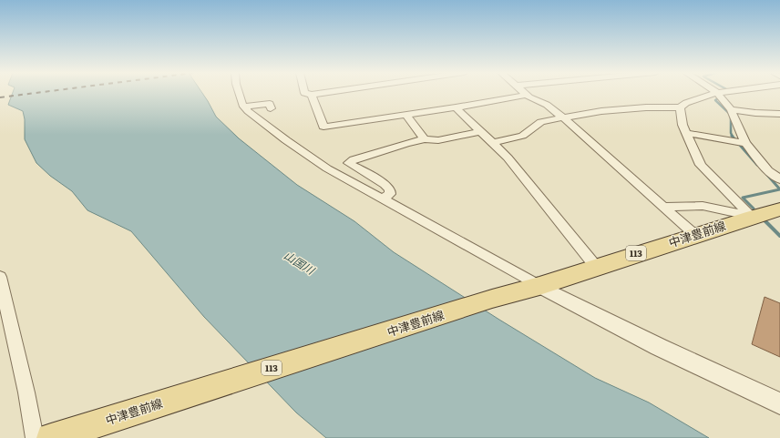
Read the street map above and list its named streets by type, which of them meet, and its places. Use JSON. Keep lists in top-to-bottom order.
{
  "streets": {
    "main road": ["中津豊前線", "113"]
  },
  "water": ["山国川"]
}
